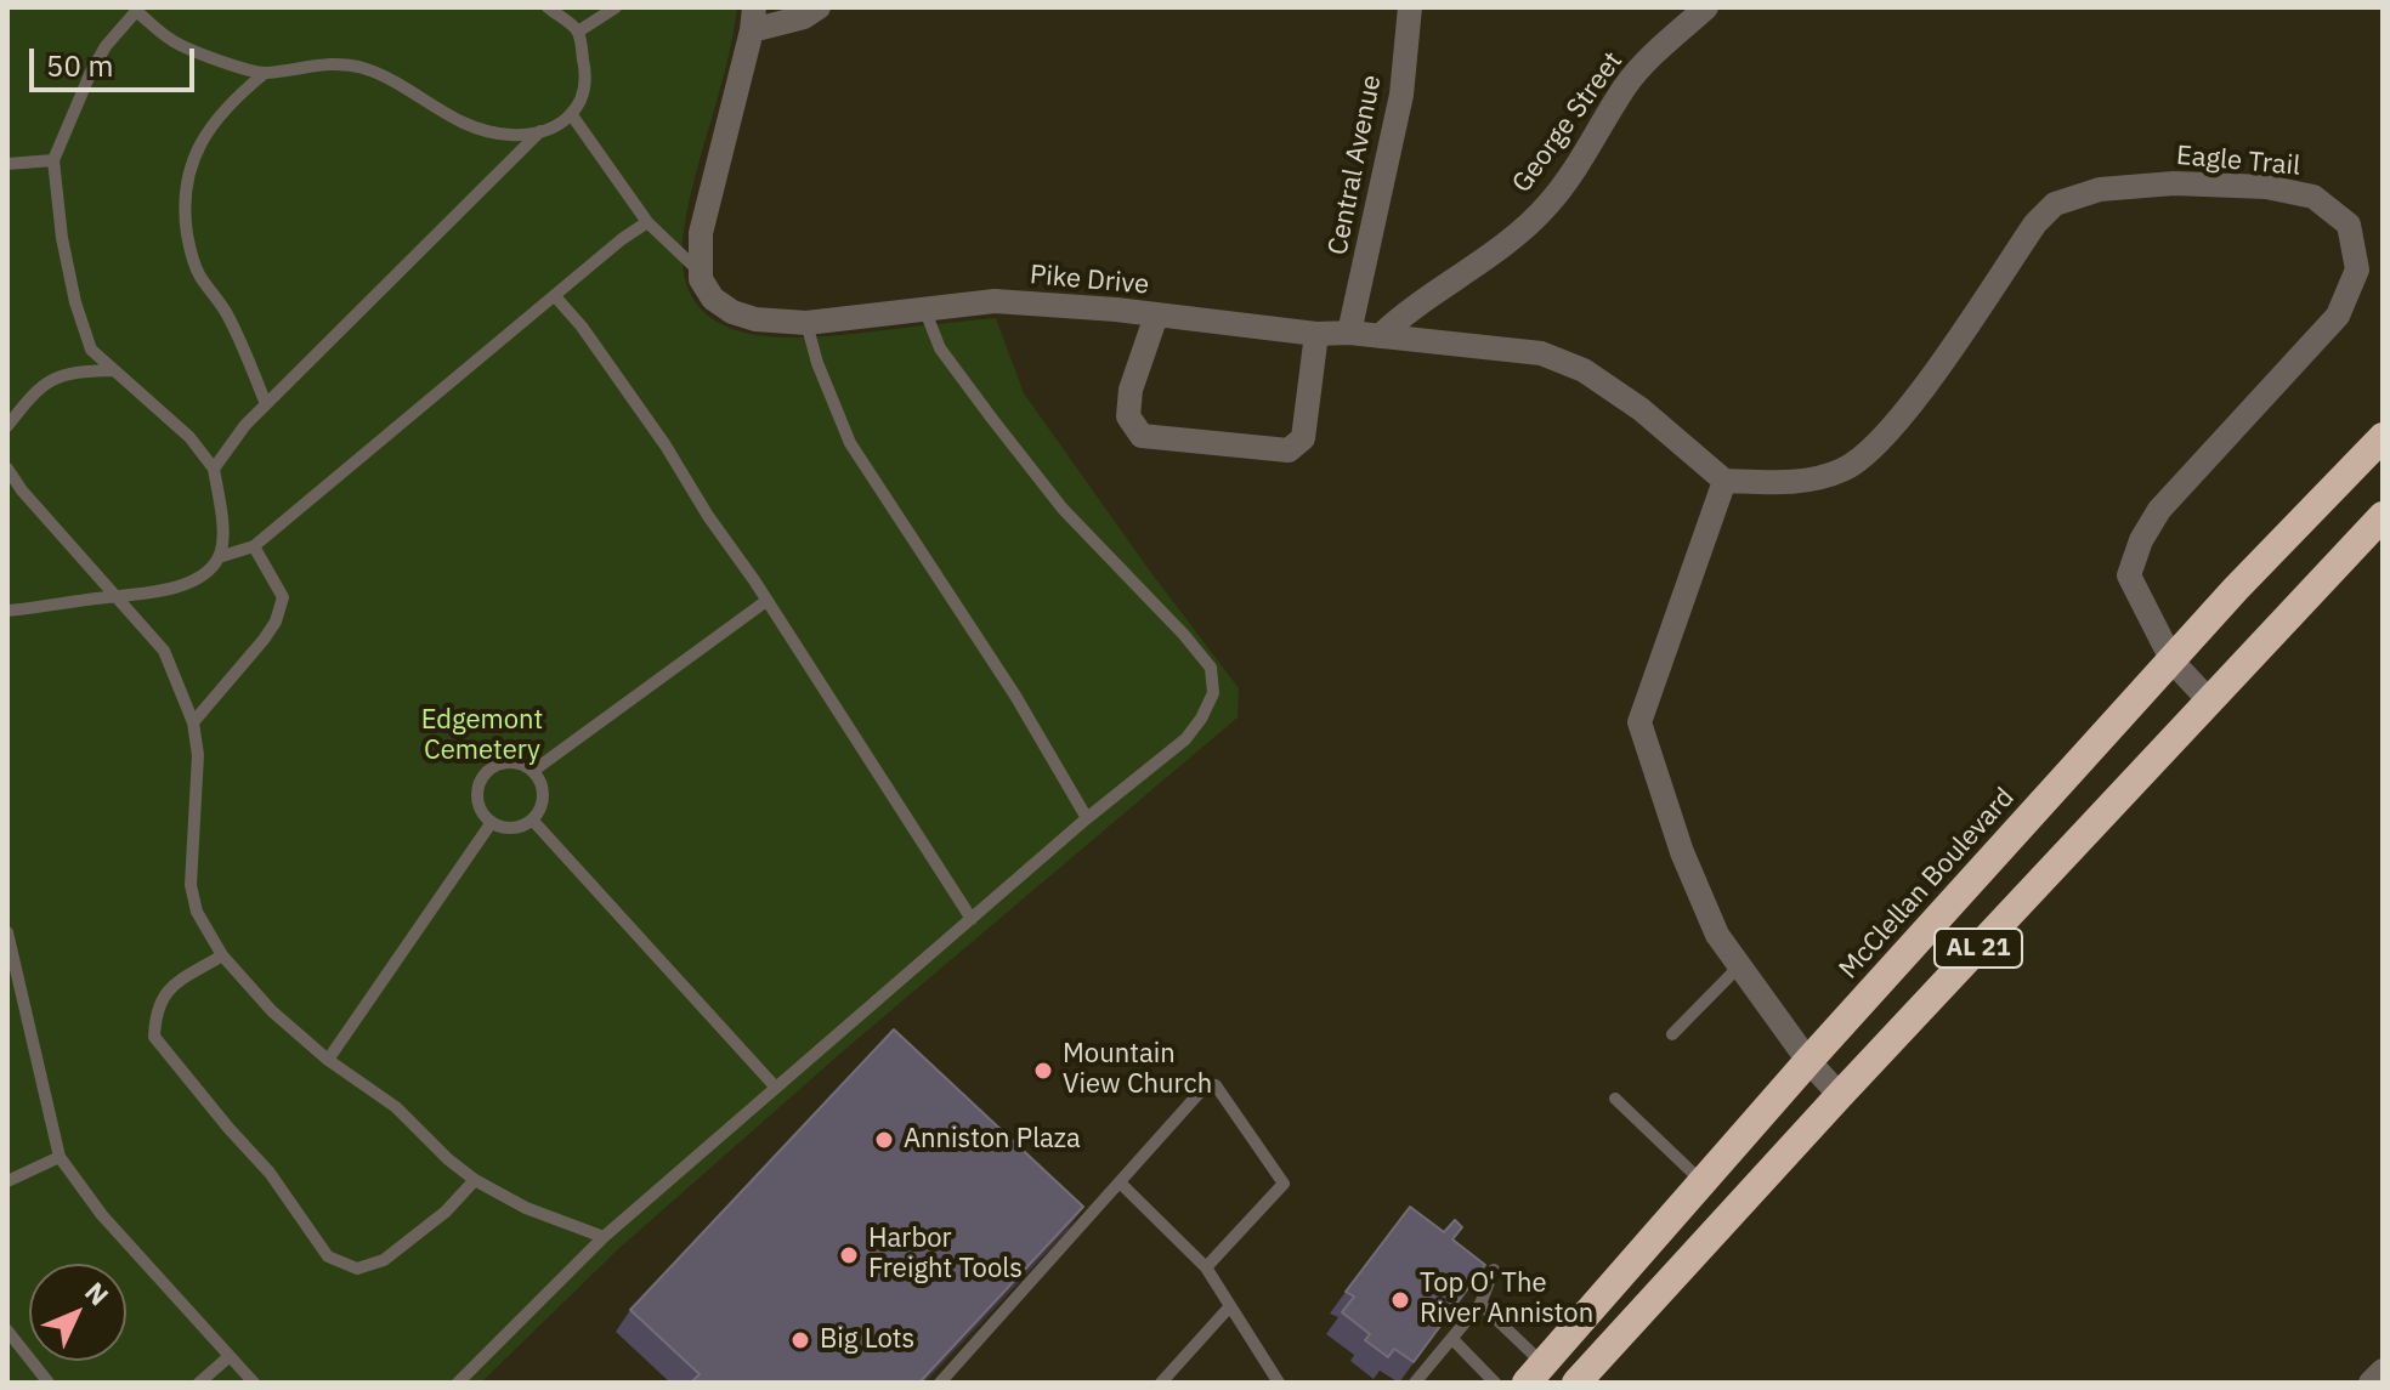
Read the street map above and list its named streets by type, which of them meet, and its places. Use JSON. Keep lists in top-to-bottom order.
{
  "streets": {
    "highway": ["McClellan Boulevard", "AL 21"],
    "street": [
      "George Street",
      "Eagle Trail",
      "Central Avenue",
      "Pike Drive"
    ]
  },
  "crossings": [
    ["George Street", "Pike Drive"],
    ["Eagle Trail", "Pike Drive"],
    ["Eagle Trail", "McClellan Boulevard"],
    ["Eagle Trail", "AL 21"],
    ["Central Avenue", "Pike Drive"]
  ],
  "parks": ["Edgemont Cemetery"],
  "places": [
    "Mountain View Church",
    "Anniston Plaza",
    "Harbor Freight Tools",
    "Top O' The River Anniston",
    "Big Lots"
  ],
  "scale_bar": "50 m",
  "north": "top right"
}
